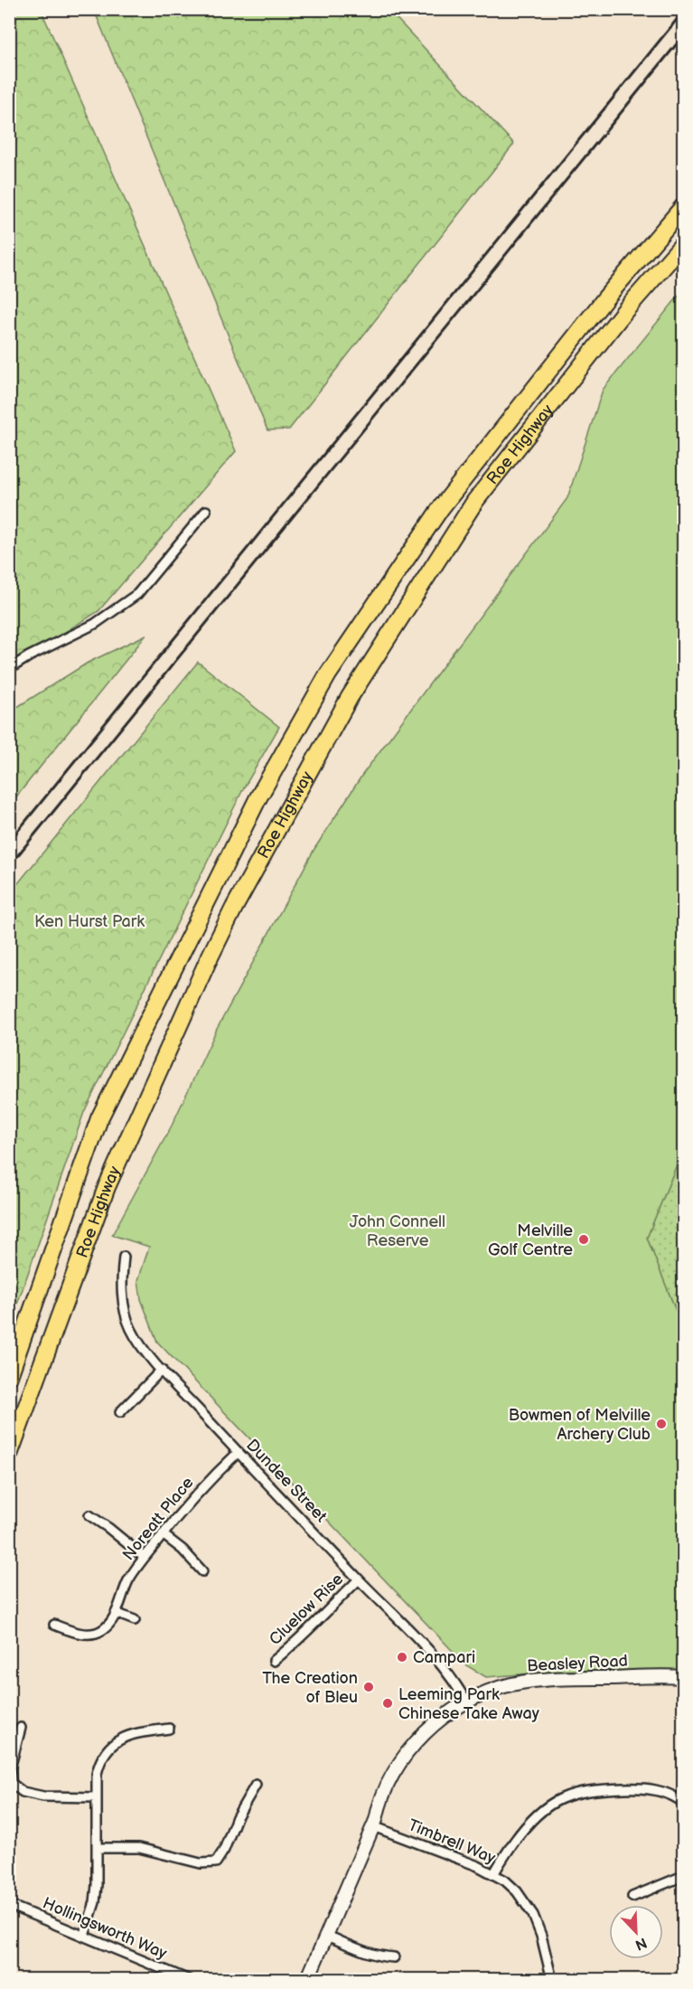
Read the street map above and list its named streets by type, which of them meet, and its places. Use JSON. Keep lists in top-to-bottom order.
{
  "streets": {
    "highway": ["Roe Highway"],
    "main road": ["Beasley Road"],
    "street": [
      "Dundee Street",
      "Noreatt Place",
      "Cluelow Rise",
      "Timbrell Way",
      "Hollingsworth Way"
    ]
  },
  "crossings": [
    ["Dundee Street", "Noreatt Place"],
    ["Dundee Street", "Cluelow Rise"],
    ["Dundee Street", "Beasley Road"],
    ["Beasley Road", "Timbrell Way"]
  ],
  "parks": ["Ken Hurst Park", "John Connell Reserve"],
  "places": [
    "Melville Golf Centre",
    "Bowmen of Melville Archery Club",
    "Campari",
    "The Creation of Bleu",
    "Leeming Park Chinese Take Away"
  ],
  "north": "bottom right"
}
